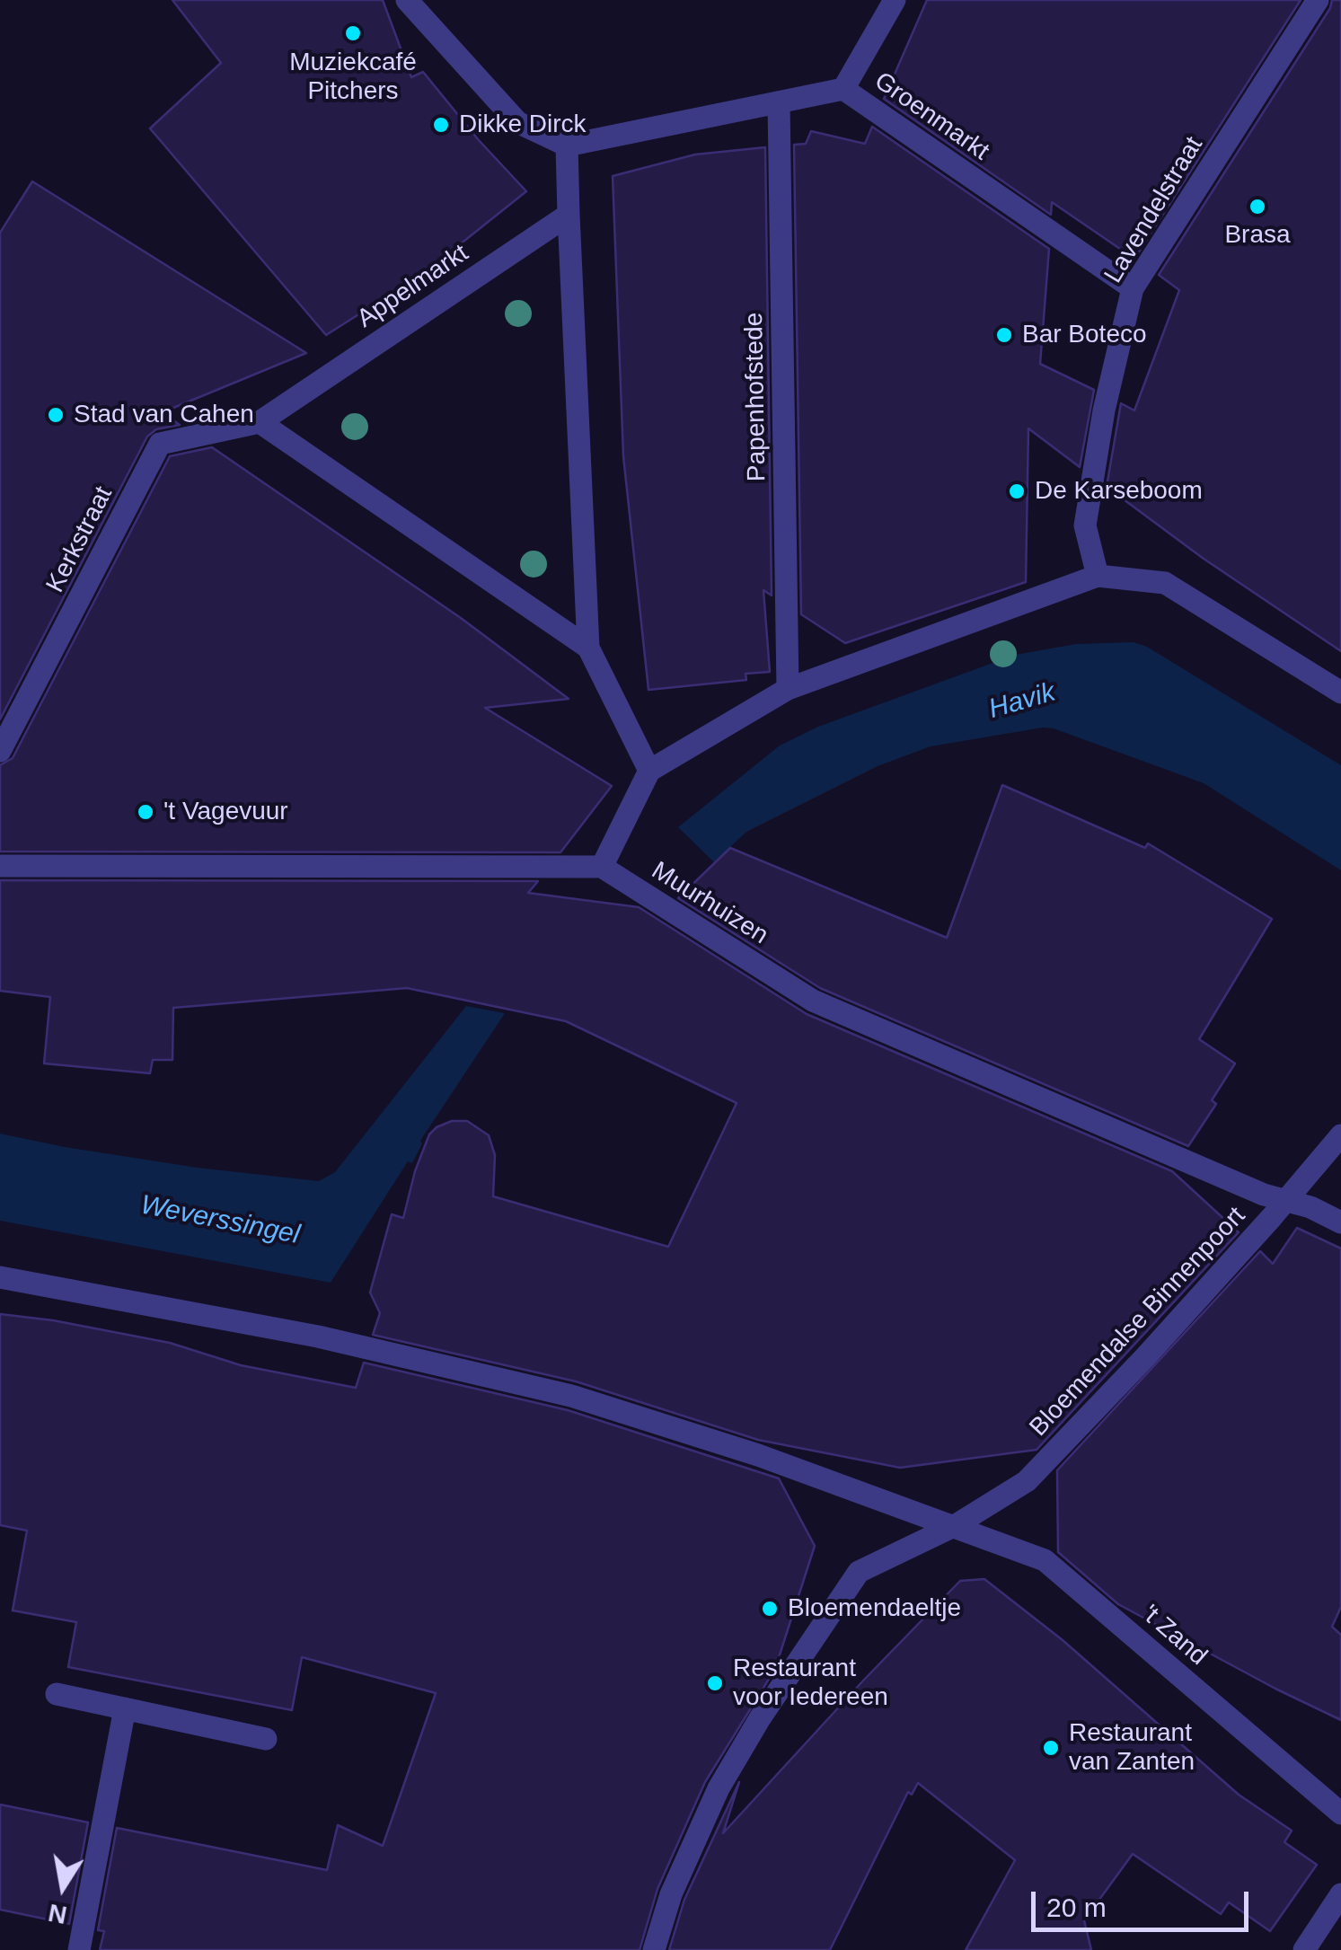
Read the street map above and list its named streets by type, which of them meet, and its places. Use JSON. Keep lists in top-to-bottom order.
{
  "streets": {
    "street": [
      "Groenmarkt",
      "Lavendelstraat",
      "Appelmarkt",
      "Papenhofstede",
      "Kerkstraat",
      "Muurhuizen",
      "Bloemendalse Binnenpoort",
      "'t Zand"
    ]
  },
  "crossings": [
    ["Groenmarkt", "Lavendelstraat"],
    ["Groenmarkt", "Papenhofstede"],
    ["Appelmarkt", "Kerkstraat"],
    ["Muurhuizen", "Bloemendalse Binnenpoort"],
    ["Bloemendalse Binnenpoort", "'t Zand"]
  ],
  "water": ["Havik", "Weverssingel"],
  "places": [
    "Muziekcafé Pitchers",
    "Dikke Dirck",
    "Brasa",
    "Bar Boteco",
    "Stad van Cahen",
    "De Karseboom",
    "'t Vagevuur",
    "Bloemendaeltje",
    "Restaurant voor Iedereen",
    "Restaurant van Zanten"
  ],
  "scale_bar": "20 m",
  "north": "bottom"
}
